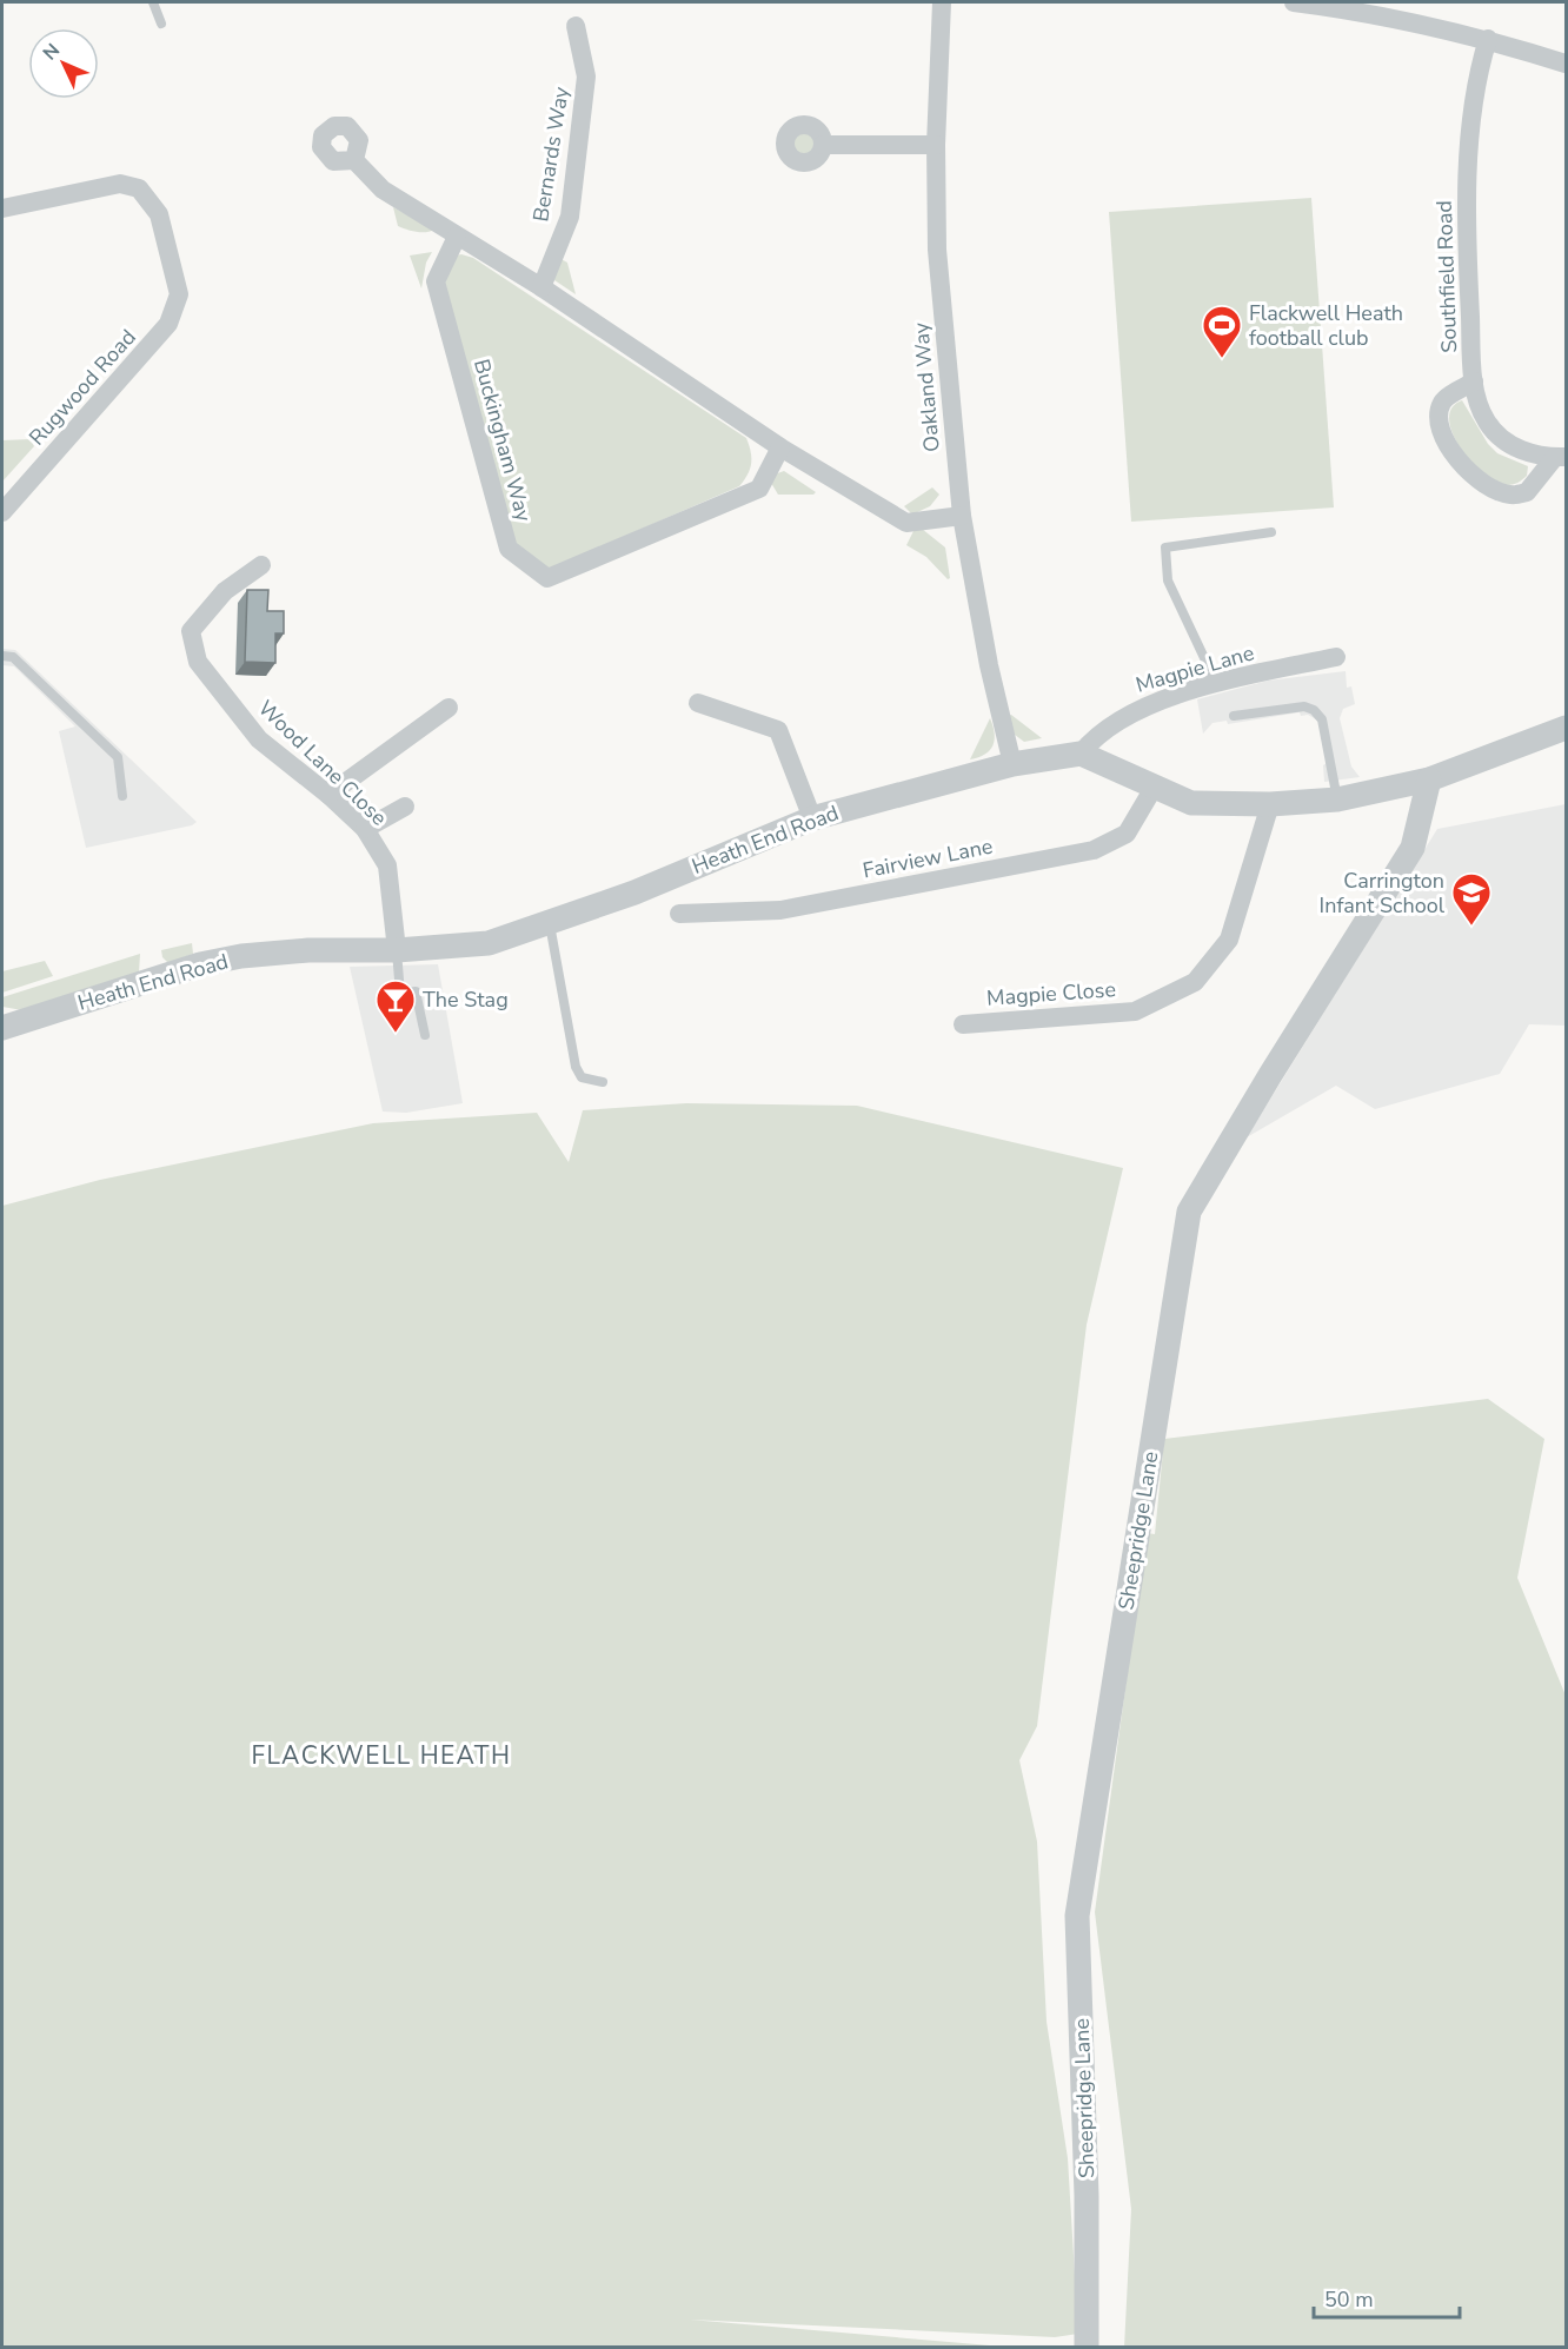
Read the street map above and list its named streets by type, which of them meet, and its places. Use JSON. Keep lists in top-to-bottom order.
{
  "streets": {
    "street": [
      "Bernards Way",
      "Southfield Road",
      "Rugwood Road",
      "Oakland Way",
      "Buckingham Way",
      "Magpie Lane",
      "Wood Lane Close",
      "Heath End Road",
      "Fairview Lane",
      "Magpie Close",
      "Sheepridge Lane"
    ]
  },
  "crossings": [
    ["Oakland Way", "Heath End Road"],
    ["Magpie Lane", "Heath End Road"],
    ["Wood Lane Close", "Heath End Road"]
  ],
  "districts": ["FLACKWELL HEATH"],
  "places": {
    "sports": ["Flackwell Heath football club"],
    "school or university": ["Carrington Infant School"],
    "bar": ["The Stag"]
  },
  "scale_bar": "50 m",
  "north": "top left"
}
